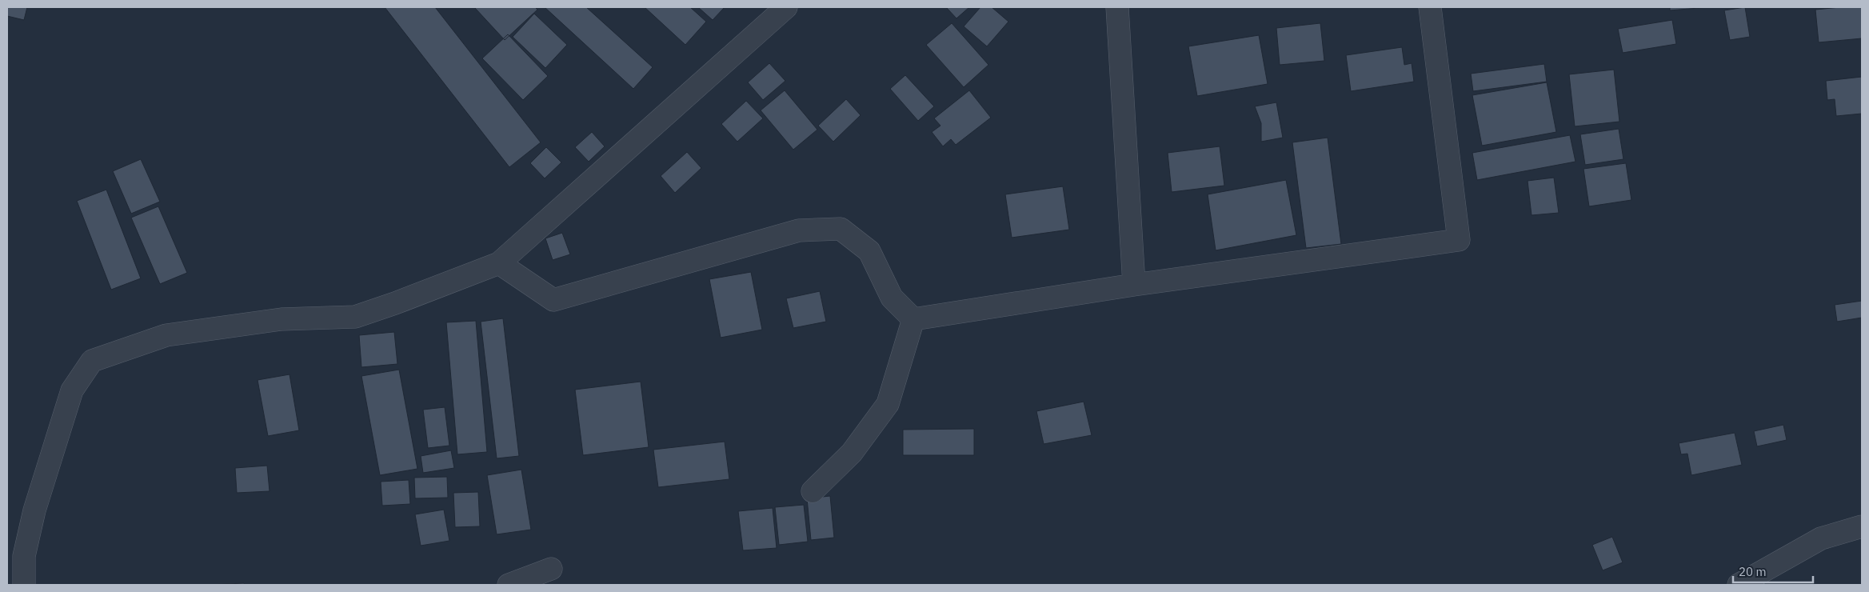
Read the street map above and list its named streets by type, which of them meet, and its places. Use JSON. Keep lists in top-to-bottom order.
{
  "scale_bar": "20 m"
}
